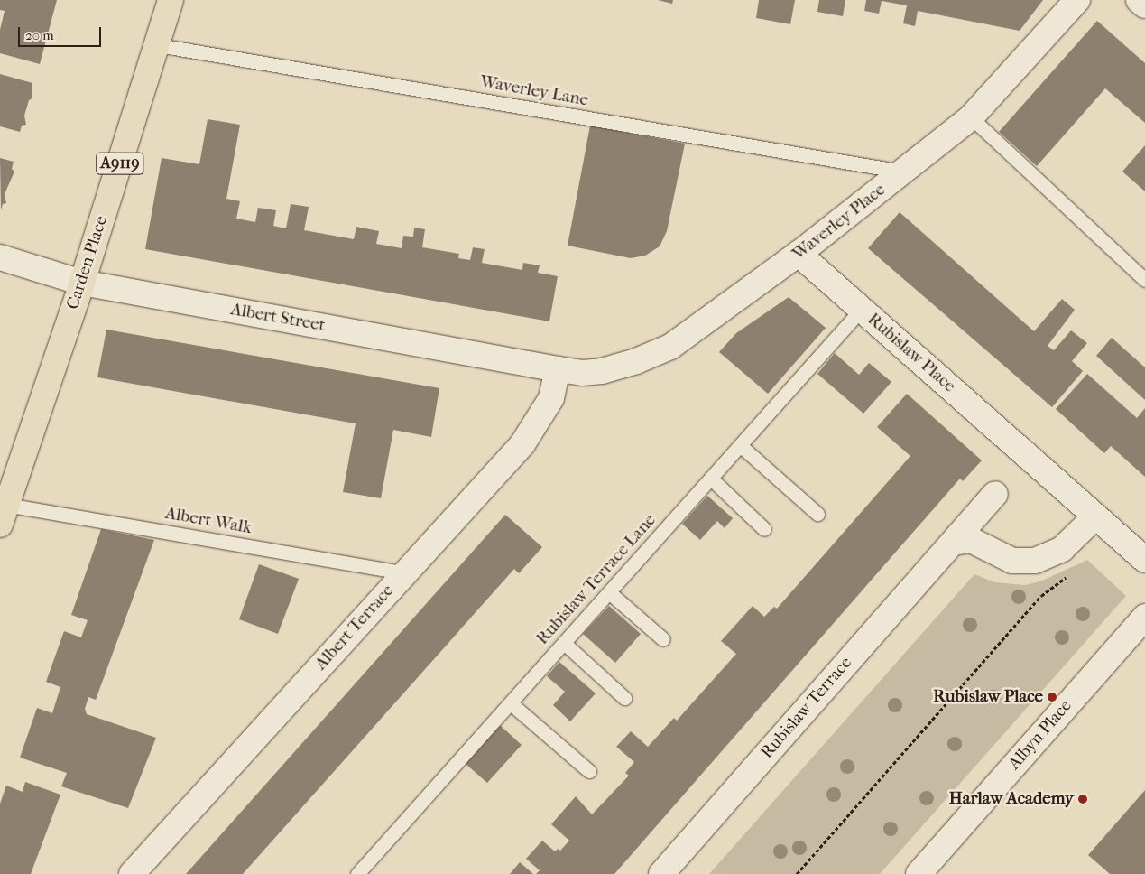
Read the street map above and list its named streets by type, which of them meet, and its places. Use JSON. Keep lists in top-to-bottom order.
{
  "streets": {
    "main road": ["A9119", "Carden Place"],
    "street": [
      "Waverley Place",
      "Albert Street",
      "Rubislaw Place",
      "Albert Terrace",
      "Rubislaw Terrace",
      "Albyn Place"
    ],
    "lane": ["Waverley Lane", "Albert Walk", "Rubislaw Terrace Lane"]
  },
  "crossings": [
    ["Waverley Lane", "Waverley Place"],
    ["Waverley Lane", "Carden Place"],
    ["Waverley Place", "Albert Street"],
    ["Waverley Place", "Rubislaw Place"],
    ["Waverley Place", "Albert Terrace"],
    ["Carden Place", "Albert Street"],
    ["Carden Place", "Albert Walk"],
    ["Albert Street", "Albert Terrace"],
    ["Rubislaw Place", "Rubislaw Terrace Lane"],
    ["Albert Walk", "Albert Terrace"]
  ],
  "places": ["Rubislaw Place", "Harlaw Academy"],
  "scale_bar": "20 m"
}
